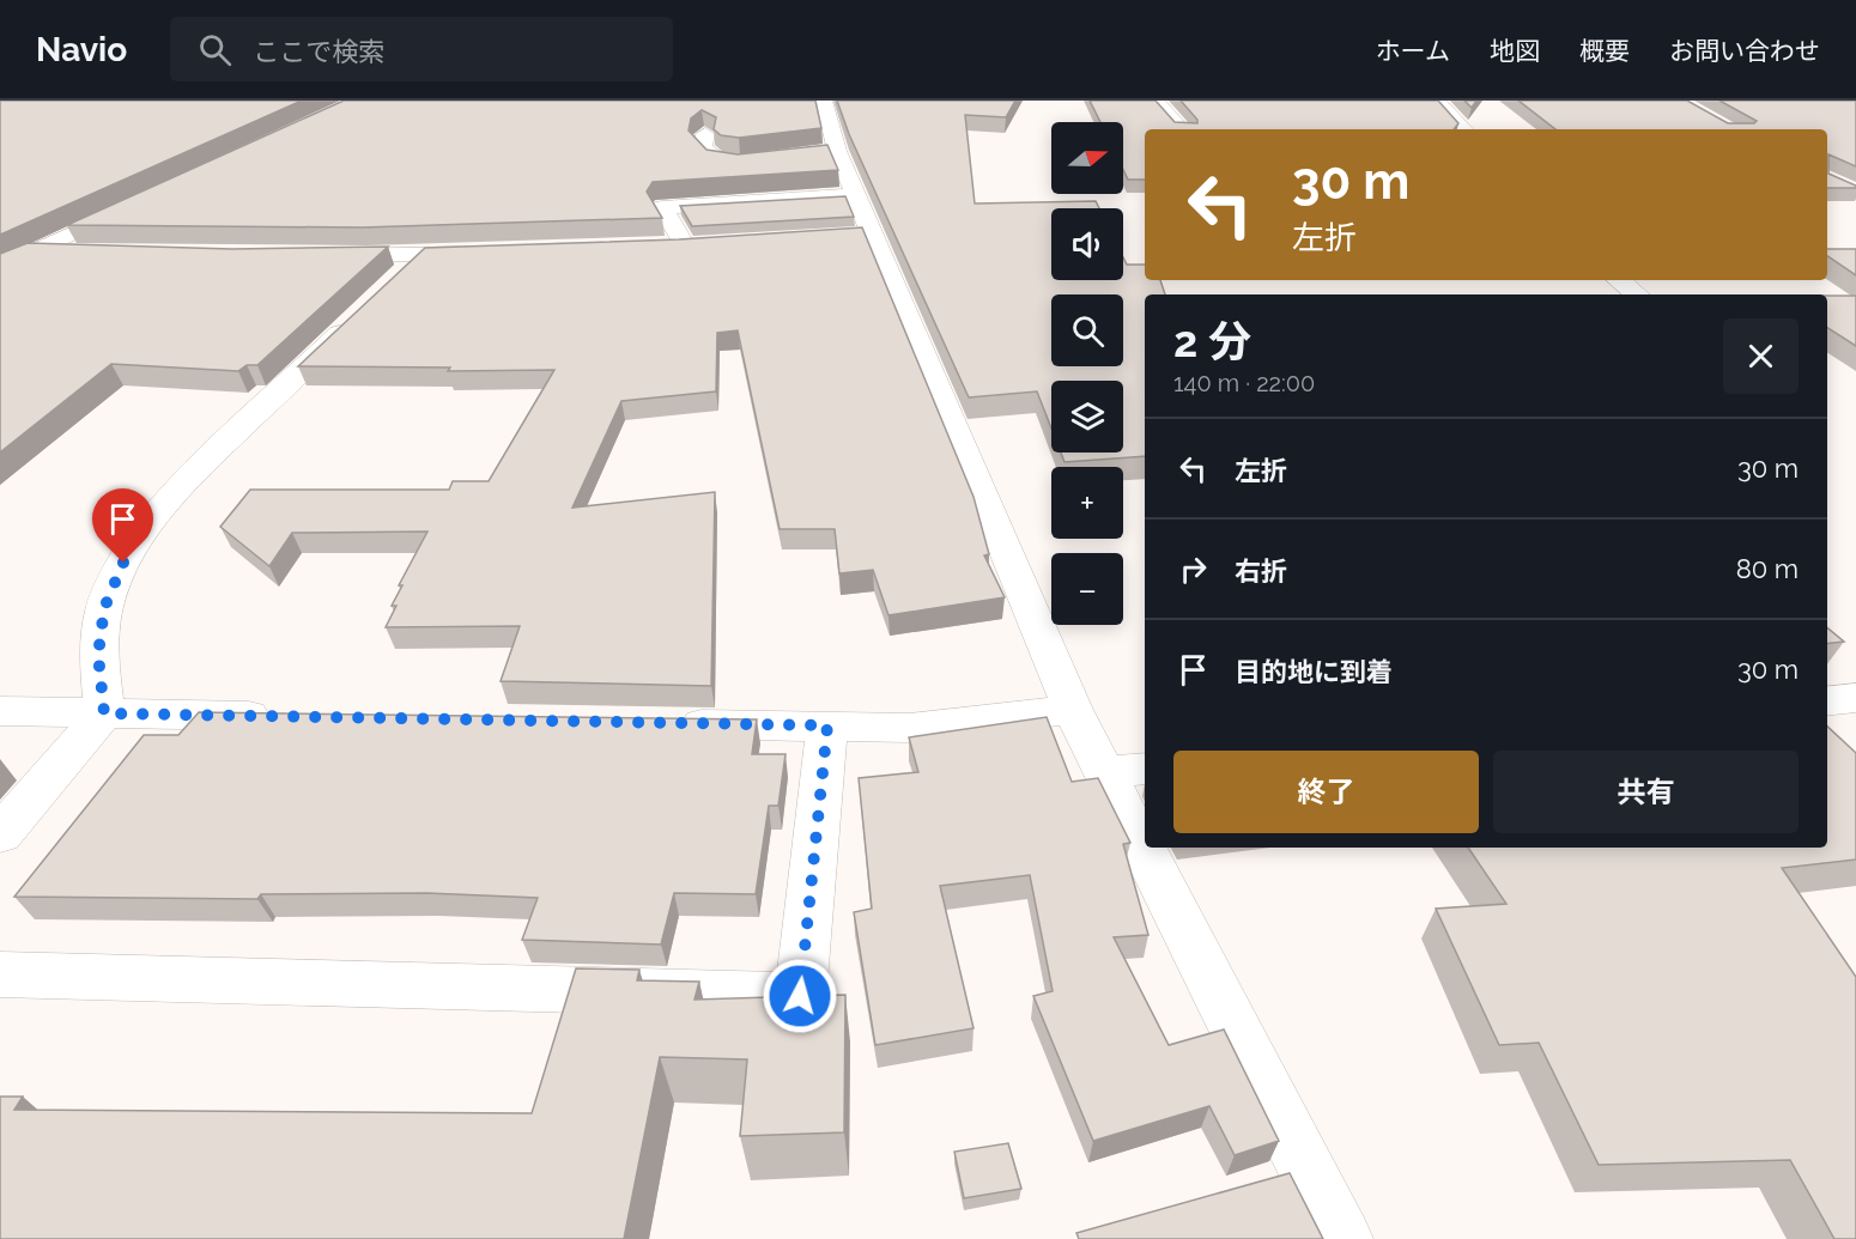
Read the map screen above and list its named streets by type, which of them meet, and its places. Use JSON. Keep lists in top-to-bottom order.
{
  "north": "right",
  "page": {
    "header": "Navio",
    "search": "ここで検索",
    "nav": [
      "ホーム",
      "地図",
      "概要",
      "お問い合わせ"
    ],
    "map_buttons": ["+", "−"],
    "turn": ["30 m", "左折"],
    "heading": ["2 分", "140 m · 22:00"],
    "list": [
      {
        "name": "左折",
        "value": "30 m"
      },
      {
        "name": "右折",
        "value": "80 m"
      },
      {
        "name": "目的地に到着",
        "value": "30 m"
      }
    ],
    "buttons": ["終了", "共有"]
  }
}
